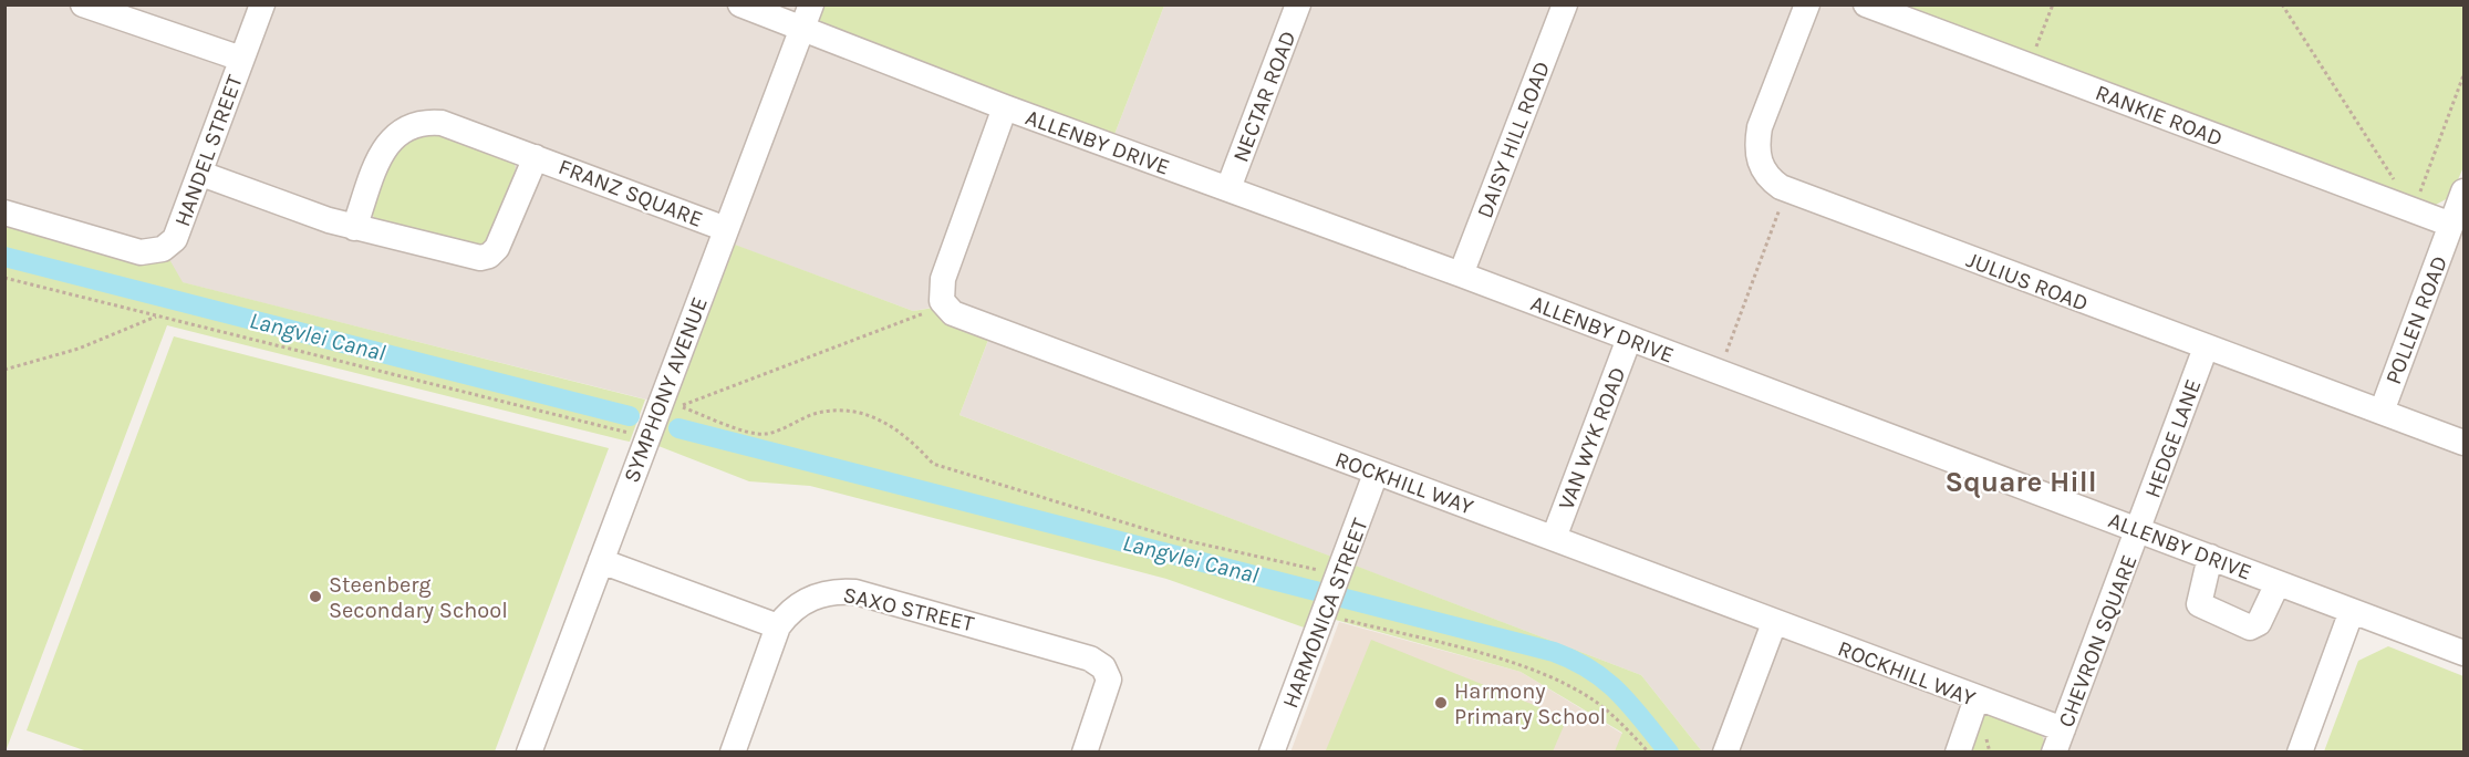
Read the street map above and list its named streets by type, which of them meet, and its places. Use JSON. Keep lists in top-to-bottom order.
{
  "streets": {
    "street": [
      "NECTAR ROAD",
      "RANKIE ROAD",
      "DAISY HILL ROAD",
      "ALLENBY DRIVE",
      "HANDEL STREET",
      "FRANZ SQUARE",
      "JULIUS ROAD",
      "POLLEN ROAD",
      "SYMPHONY AVENUE",
      "VAN WYK ROAD",
      "HEDGE LANE",
      "ROCKHILL WAY",
      "SAXO STREET",
      "HARMONICA STREET",
      "CHEVRON SQUARE"
    ]
  },
  "crossings": [
    ["NECTAR ROAD", "ALLENBY DRIVE"],
    ["RANKIE ROAD", "POLLEN ROAD"],
    ["DAISY HILL ROAD", "ALLENBY DRIVE"],
    ["ALLENBY DRIVE", "SYMPHONY AVENUE"],
    ["ALLENBY DRIVE", "VAN WYK ROAD"],
    ["ALLENBY DRIVE", "HEDGE LANE"],
    ["ALLENBY DRIVE", "CHEVRON SQUARE"],
    ["HANDEL STREET", "FRANZ SQUARE"],
    ["FRANZ SQUARE", "SYMPHONY AVENUE"],
    ["JULIUS ROAD", "POLLEN ROAD"],
    ["JULIUS ROAD", "HEDGE LANE"],
    ["VAN WYK ROAD", "ROCKHILL WAY"],
    ["HEDGE LANE", "CHEVRON SQUARE"],
    ["ROCKHILL WAY", "HARMONICA STREET"],
    ["ROCKHILL WAY", "CHEVRON SQUARE"]
  ],
  "districts": ["Square Hill"],
  "water": ["Langvlei Canal"],
  "places": ["Steenberg Secondary School", "Harmony Primary School"]
}
